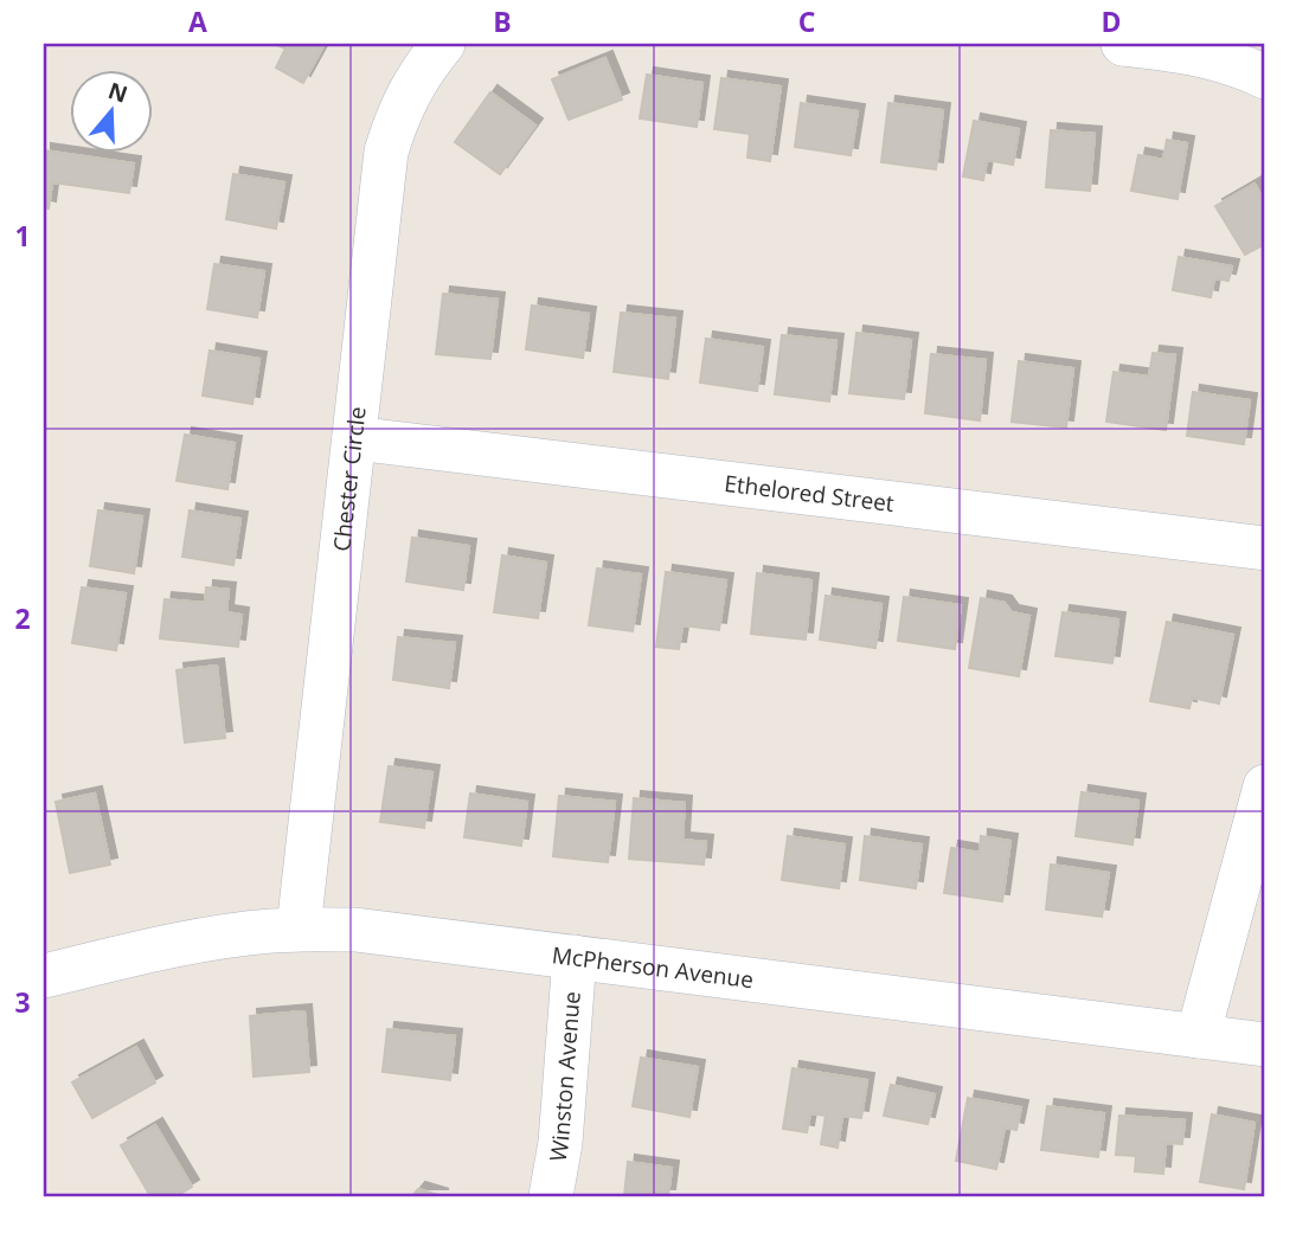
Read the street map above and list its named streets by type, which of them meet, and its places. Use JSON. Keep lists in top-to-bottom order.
{
  "streets": {
    "street": [
      "Chester Circle",
      "Ethelored Street",
      "McPherson Avenue",
      "Winston Avenue"
    ]
  },
  "crossings": [
    ["Chester Circle", "Ethelored Street"],
    ["Chester Circle", "McPherson Avenue"],
    ["McPherson Avenue", "Winston Avenue"]
  ],
  "north": "top",
  "grid": {
    "columns": [
      "A",
      "B",
      "C",
      "D"
    ],
    "rows": ["1", "2", "3"]
  }
}
